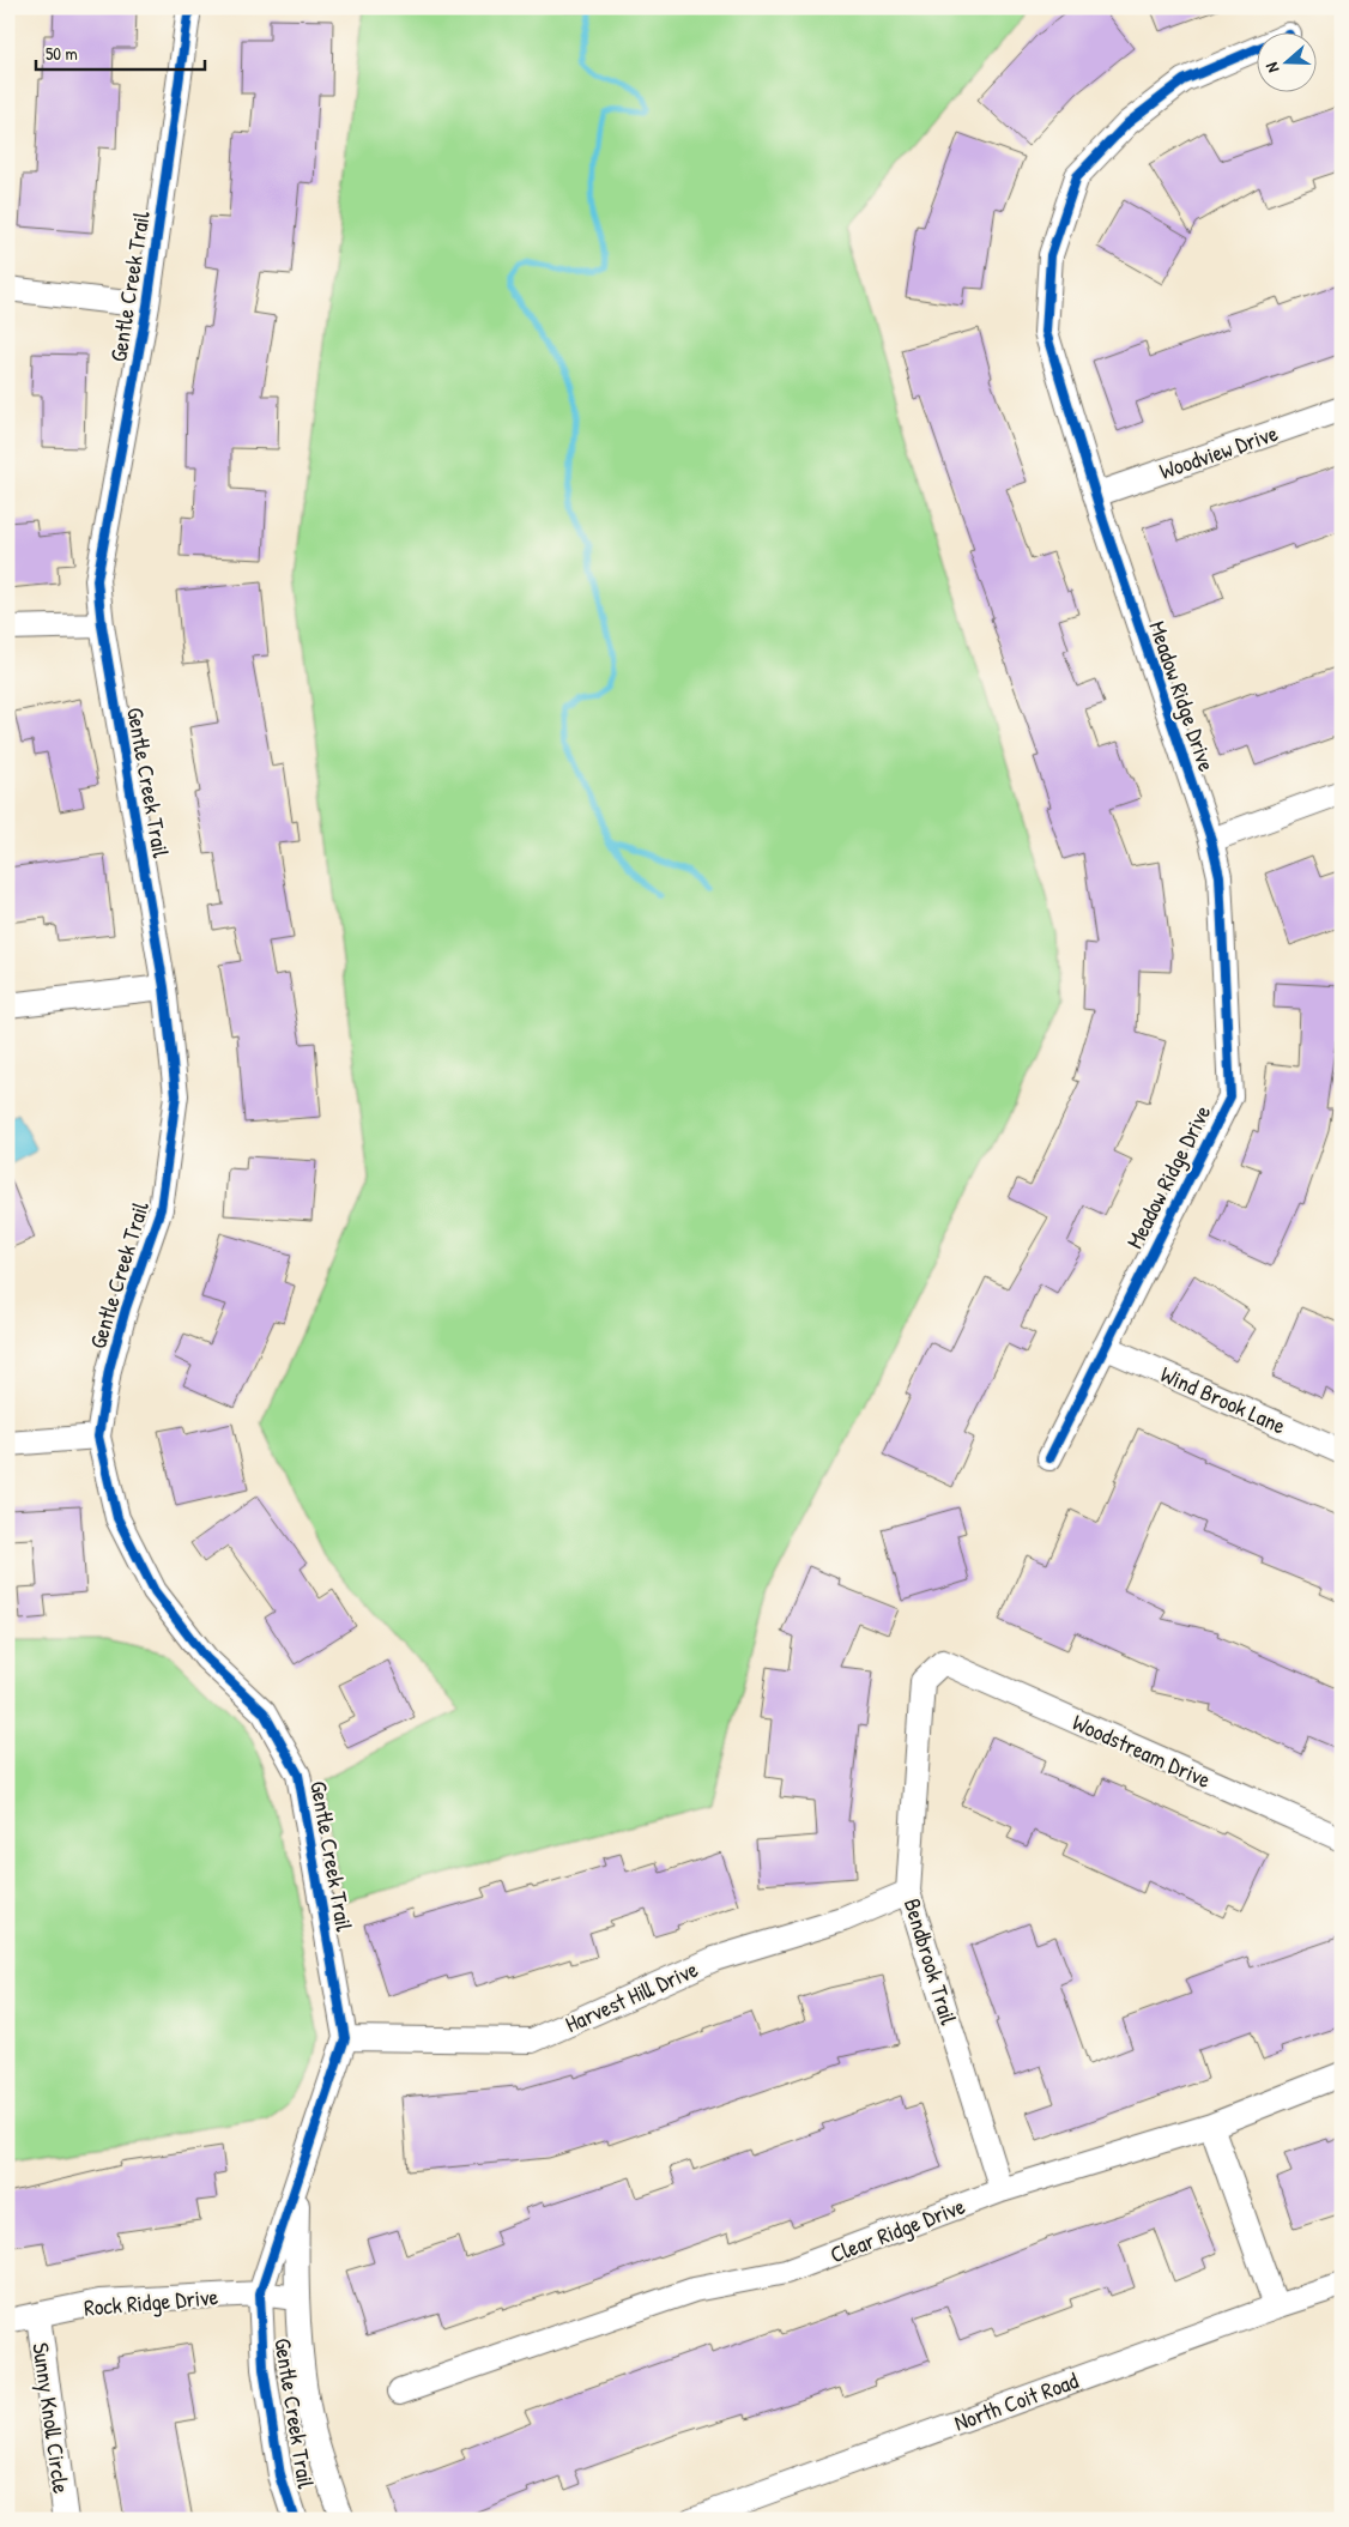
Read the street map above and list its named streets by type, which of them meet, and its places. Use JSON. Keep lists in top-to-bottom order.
{
  "streets": {
    "street": [
      "Gentle Creek Trail",
      "Woodview Drive",
      "Meadow Ridge Drive",
      "Wind Brook Lane",
      "Woodstream Drive",
      "Bendbrook Trail",
      "Harvest Hill Drive",
      "Clear Ridge Drive",
      "Rock Ridge Drive",
      "North Coit Road",
      "Sunny Knoll Circle"
    ]
  },
  "crossings": [
    ["Gentle Creek Trail", "Harvest Hill Drive"],
    ["Gentle Creek Trail", "Rock Ridge Drive"],
    ["Woodview Drive", "Meadow Ridge Drive"],
    ["Meadow Ridge Drive", "Wind Brook Lane"],
    ["Woodstream Drive", "Bendbrook Trail"],
    ["Bendbrook Trail", "Harvest Hill Drive"],
    ["Bendbrook Trail", "Clear Ridge Drive"],
    ["Rock Ridge Drive", "Sunny Knoll Circle"]
  ],
  "scale_bar": "50 m",
  "north": "left"
}
